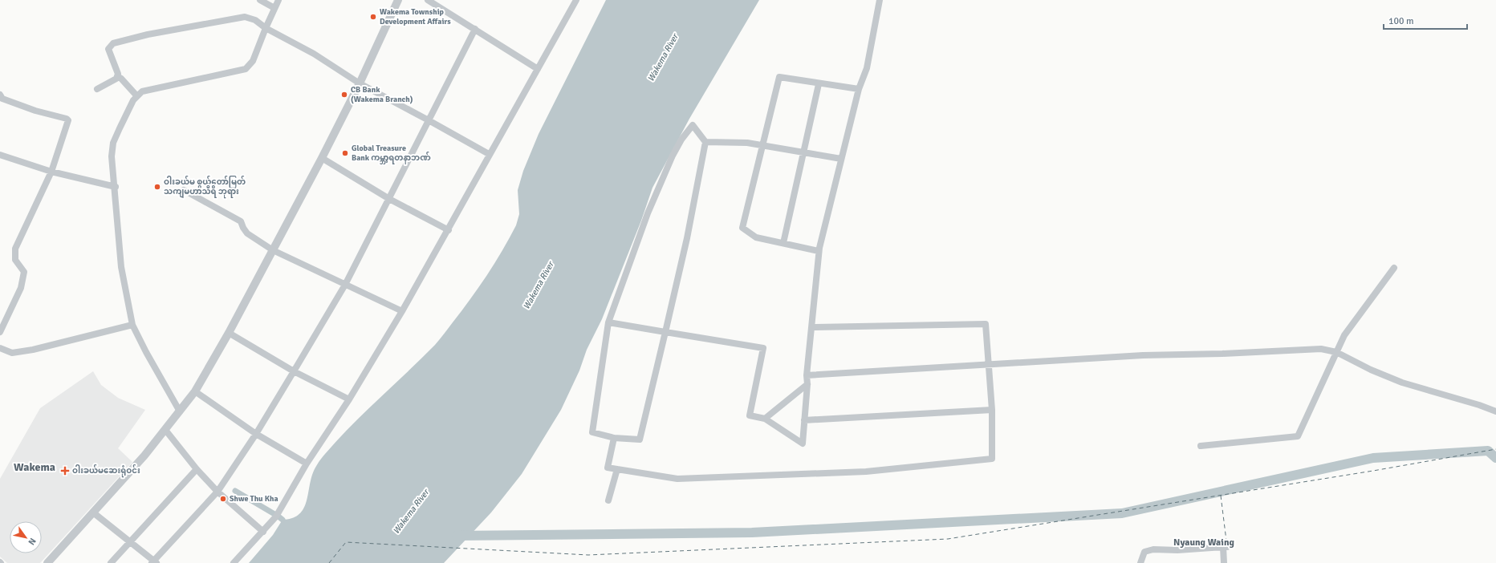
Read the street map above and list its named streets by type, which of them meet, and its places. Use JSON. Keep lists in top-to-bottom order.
{
  "districts": ["Wakema", "Nyaung Waing"],
  "water": ["Wakema River"],
  "places": {
    "other": [
      "Wakema Township Development Affairs",
      "CB Bank (Wakema Branch)",
      "Global Treasure Bank ကမ္ဘာ့ရတနာဘဏ်",
      "ဝါးခယ်မ စွယ်တော်မြတ် သကျမဟာသီရိ ဘုရား",
      "Shwe Thu Kha"
    ],
    "health": ["ဝါးခယ်မဆေးရုံဝင်း"]
  },
  "scale_bar": "100 m",
  "north": "bottom right"
}
